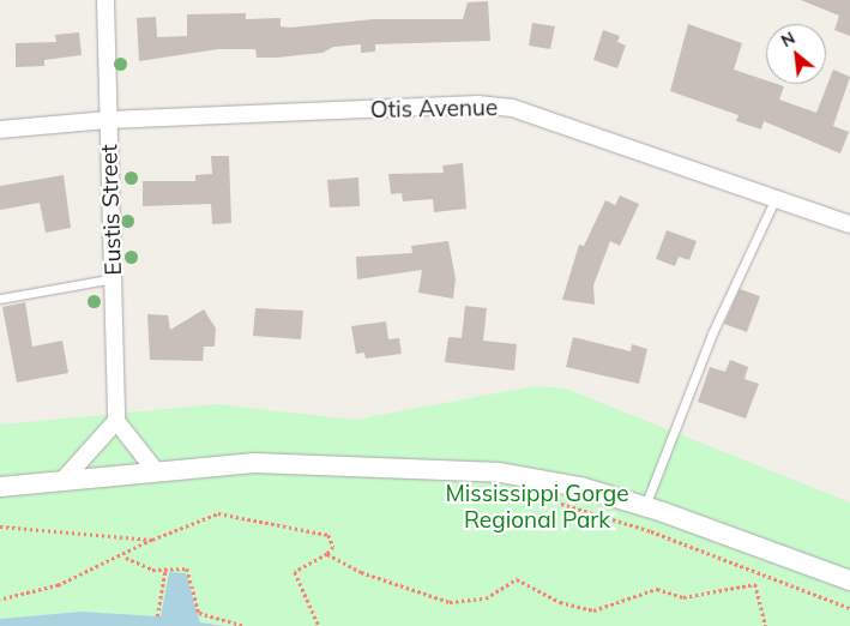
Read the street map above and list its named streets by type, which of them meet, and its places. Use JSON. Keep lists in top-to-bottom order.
{
  "streets": {
    "street": ["Otis Avenue", "Eustis Street"]
  },
  "crossings": [
    ["Otis Avenue", "Eustis Street"]
  ],
  "parks": ["Mississippi Gorge Regional Park"],
  "north": "top left"
}
